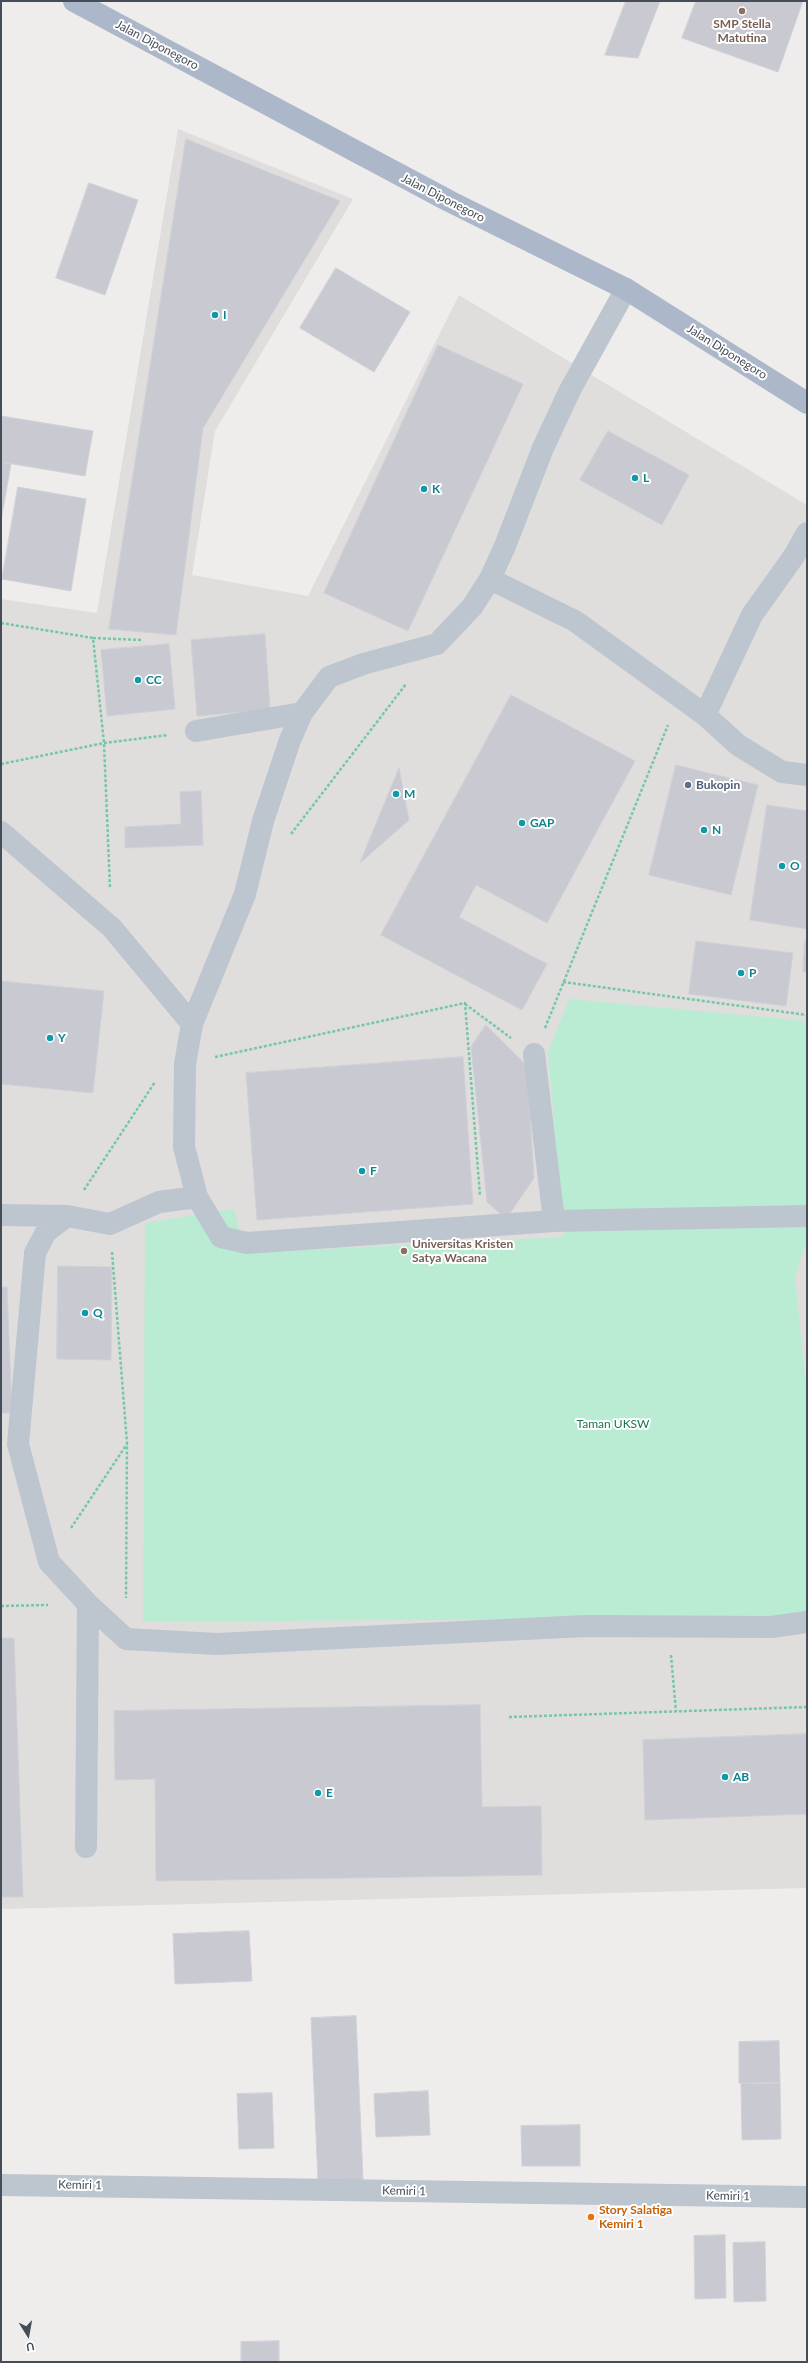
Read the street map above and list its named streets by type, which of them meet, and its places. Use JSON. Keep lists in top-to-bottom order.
{
  "streets": {
    "main road": ["Jalan Diponegoro"],
    "street": ["Kemiri 1"]
  },
  "parks": ["Taman UKSW"],
  "places": [
    "SMP Stella Matutina",
    "I",
    "L",
    "K",
    "CC",
    "Bukopin",
    "M",
    "GAP",
    "N",
    "O",
    "P",
    "Y",
    "F",
    "Universitas Kristen Satya Wacana",
    "Q",
    "AB",
    "E",
    "Story Salatiga Kemiri 1"
  ],
  "north": "bottom"
}
